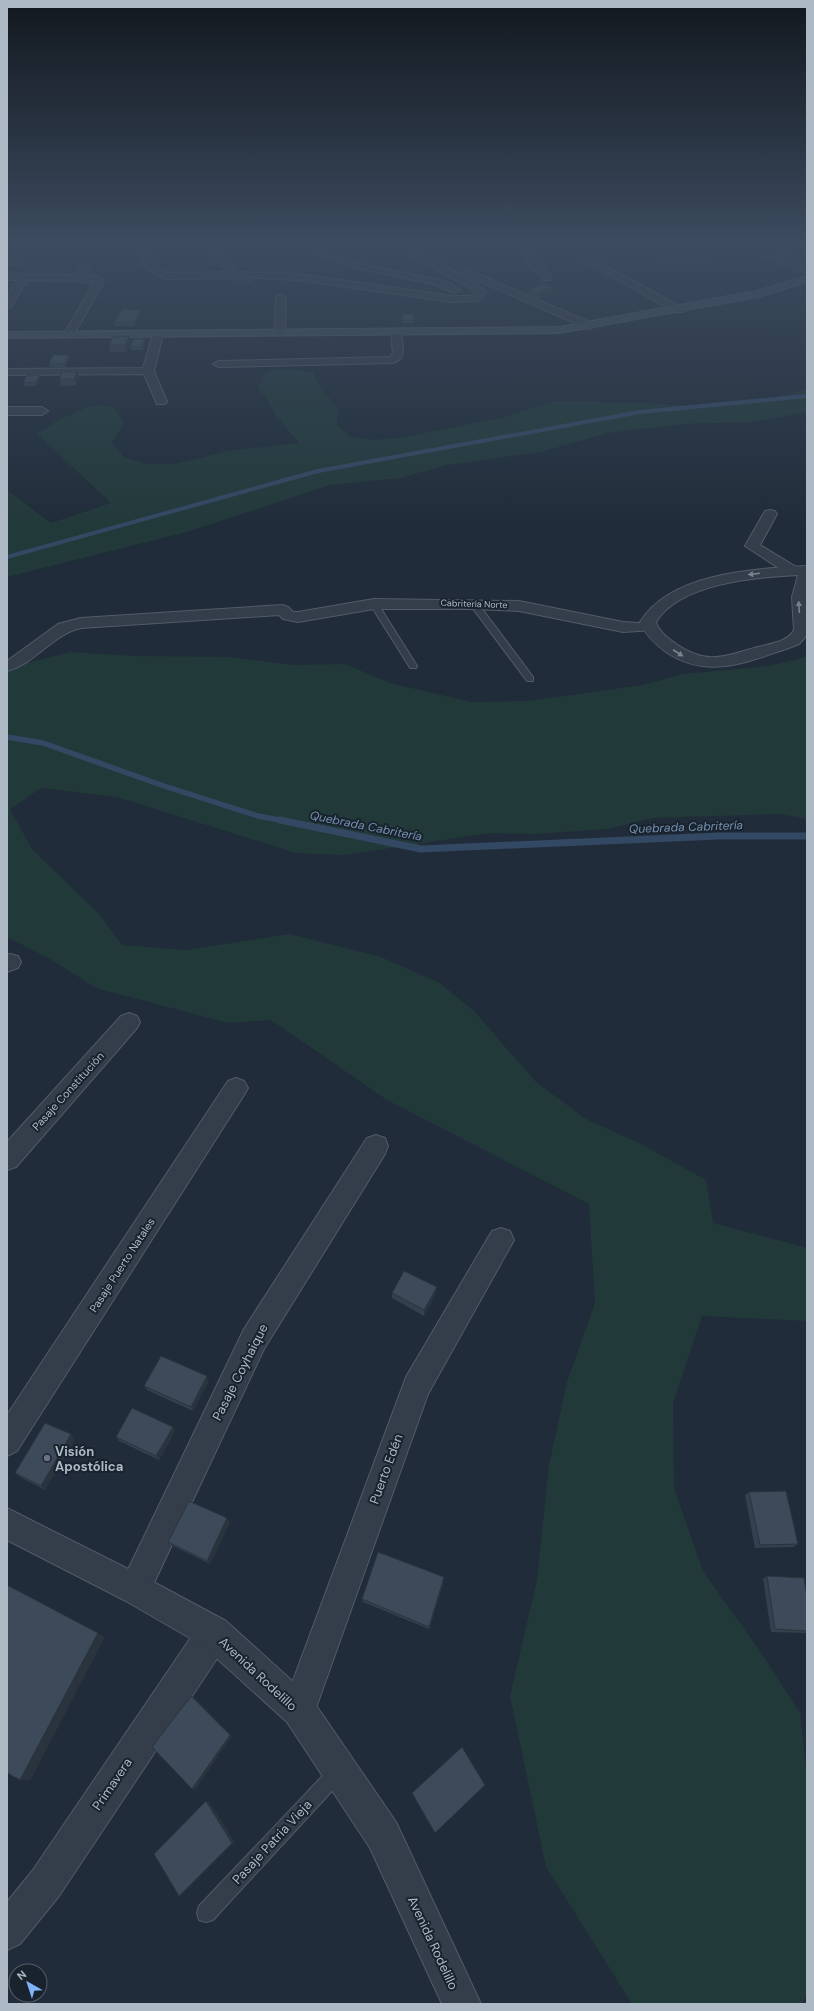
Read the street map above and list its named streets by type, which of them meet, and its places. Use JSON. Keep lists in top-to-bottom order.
{
  "streets": {
    "street": [
      "Cabritería Norte",
      "Pasaje Constitución",
      "Pasaje Puerto Natales",
      "Pasaje Coyhaique",
      "Puerto Edén",
      "Avenida Rodelillo",
      "Primavera"
    ],
    "lane": ["Pasaje Patria Vieja"]
  },
  "crossings": [
    ["Pasaje Coyhaique", "Avenida Rodelillo"],
    ["Puerto Edén", "Avenida Rodelillo"],
    ["Avenida Rodelillo", "Primavera"],
    ["Avenida Rodelillo", "Pasaje Patria Vieja"]
  ],
  "water": ["Quebrada Cabritería"],
  "places": ["Visión Apostólica"],
  "north": "top left"
}
